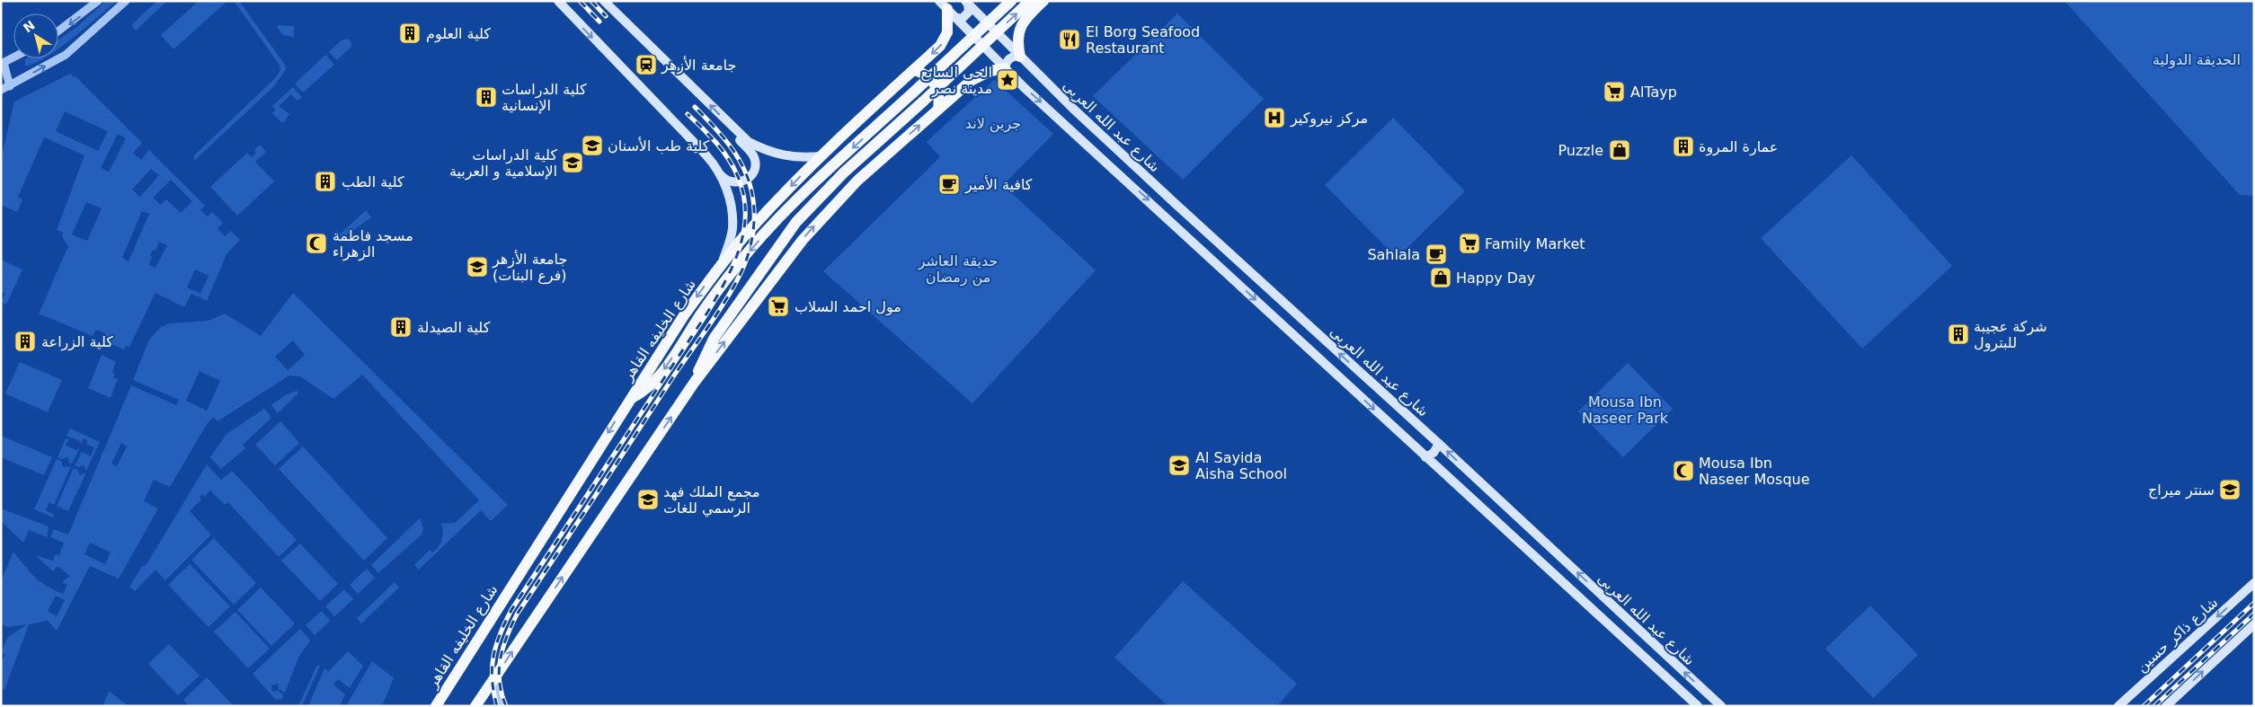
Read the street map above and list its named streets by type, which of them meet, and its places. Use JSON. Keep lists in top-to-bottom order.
{
  "streets": {
    "main road": ["شارع عبد الله العربى", "شارع الخليفه القاهر", "شارع ذاكر حسين"]
  },
  "crossings": [
    ["شارع عبد الله العربى", "شارع الخليفه القاهر"]
  ],
  "parks": [
    "الحديقة الدولية",
    "جرين لاند",
    "حديقة العاشر من رمضان",
    "Mousa Ibn Naseer Park"
  ],
  "places": {
    "building": [
      "كلية العلوم",
      "كلية الدراسات الإنسانية",
      "عمارة المروة",
      "كلية الطب",
      "كلية الصيدلة",
      "شركة عجيبة للبترول",
      "كلية الزراعة"
    ],
    "restaurant": ["El Borg Seafood Restaurant"],
    "station": ["جامعة الأزهر"],
    "place": ["الحى السابع مدينة نصر"],
    "supermarket": ["AlTayp", "Family Market", "مول احمد السلاب"],
    "hospital": ["مركز نيروكير"],
    "school or university": [
      "كلية طب الأسنان",
      "كلية الدراسات الإسلامية و العربية",
      "جامعة الأزهر (فرع البنات)",
      "Al Sayida Aisha School",
      "سنتر ميراج",
      "مجمع الملك فهد الرسمي للغات"
    ],
    "shop": ["Puzzle", "Happy Day"],
    "cafe": ["كافية الأمير", "Sahlala"],
    "mosque": ["مسجد فاطمة الزهراء", "Mousa Ibn Naseer Mosque"]
  },
  "north": "top left"
}
